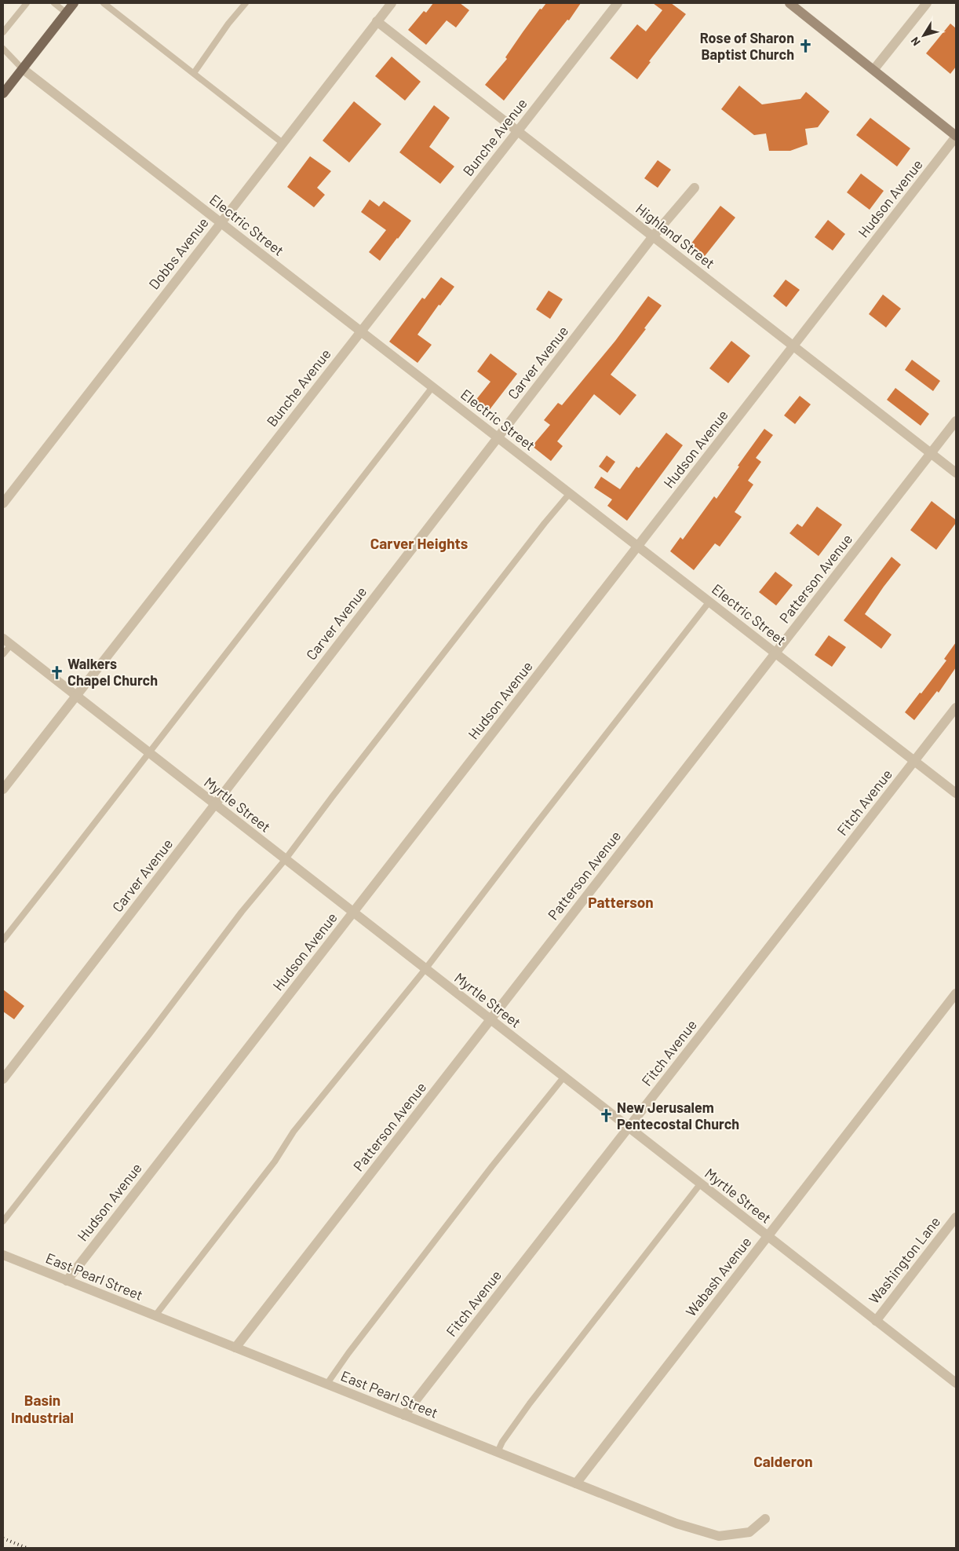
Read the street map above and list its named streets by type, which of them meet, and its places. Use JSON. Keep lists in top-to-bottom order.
{
  "streets": {
    "street": [
      "Bunche Avenue",
      "Hudson Avenue",
      "Electric Street",
      "Highland Street",
      "Dobbs Avenue",
      "Carver Avenue",
      "Patterson Avenue",
      "Fitch Avenue",
      "Myrtle Street",
      "Washington Lane",
      "East Pearl Street",
      "Wabash Avenue"
    ]
  },
  "crossings": [
    ["Bunche Avenue", "Electric Street"],
    ["Bunche Avenue", "Highland Street"],
    ["Bunche Avenue", "Myrtle Street"],
    ["Hudson Avenue", "Electric Street"],
    ["Hudson Avenue", "Highland Street"],
    ["Hudson Avenue", "Myrtle Street"],
    ["Hudson Avenue", "East Pearl Street"],
    ["Electric Street", "Dobbs Avenue"],
    ["Electric Street", "Carver Avenue"],
    ["Electric Street", "Patterson Avenue"],
    ["Electric Street", "Fitch Avenue"],
    ["Highland Street", "Dobbs Avenue"],
    ["Highland Street", "Carver Avenue"],
    ["Highland Street", "Patterson Avenue"],
    ["Carver Avenue", "Myrtle Street"],
    ["Patterson Avenue", "Myrtle Street"],
    ["Patterson Avenue", "East Pearl Street"],
    ["Fitch Avenue", "Myrtle Street"],
    ["Fitch Avenue", "East Pearl Street"],
    ["Myrtle Street", "Washington Lane"],
    ["Myrtle Street", "Wabash Avenue"],
    ["East Pearl Street", "Wabash Avenue"]
  ],
  "districts": [
    "Carver Heights",
    "Patterson",
    "Basin Industrial",
    "Calderon"
  ],
  "places": {
    "church": ["Rose of Sharon Baptist Church", "Walkers Chapel Church", "New Jerusalem Pentecostal Church"]
  },
  "north": "bottom left"
}
